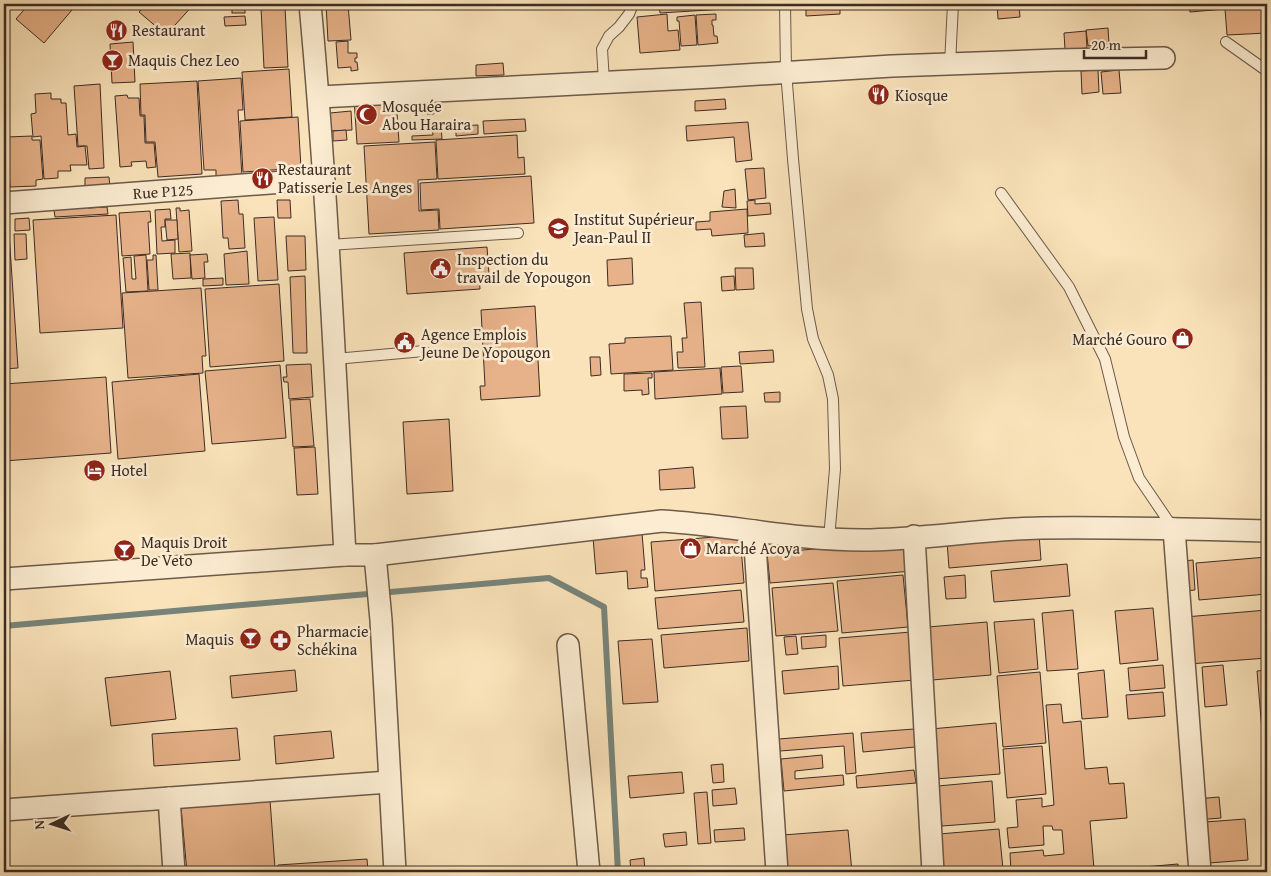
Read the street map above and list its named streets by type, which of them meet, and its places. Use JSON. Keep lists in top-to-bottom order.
{
  "streets": {
    "street": ["Rue P125"]
  },
  "places": {
    "restaurant": ["Restaurant", "Kiosque", "Restaurant Patisserie Les Anges"],
    "bar": ["Maquis Chez Leo", "Maquis Droit De Veto", "Maquis"],
    "mosque": ["Mosquée Abou Haraira"],
    "school or university": ["Institut Supérieur Jean-Paul II"],
    "public building": ["Inspection du travail de Yopougon", "Agence Emplois Jeune De Yopougon"],
    "shop": ["Marché Gouro", "Marché Acoya"],
    "hotel": ["Hotel"],
    "pharmacy": ["Pharmacie Schékina"]
  },
  "scale_bar": "20 m",
  "north": "left"
}
